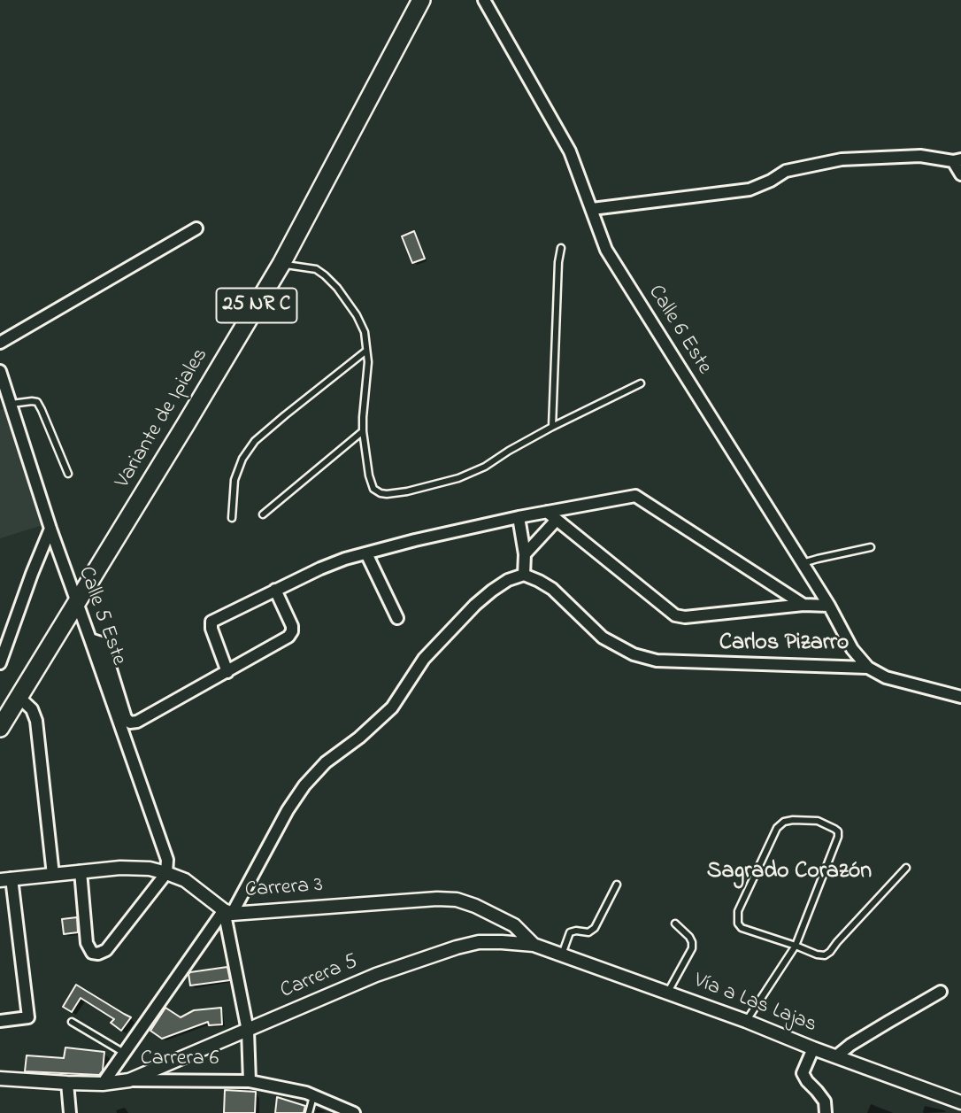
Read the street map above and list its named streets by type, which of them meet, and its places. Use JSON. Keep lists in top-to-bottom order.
{
  "streets": {
    "highway": ["25 NR C", "Variante de Ipiales"],
    "street": [
      "Calle 6 Este",
      "Calle 5 Este",
      "Carrera 3",
      "Carrera 5",
      "Vía a Las Lajas",
      "Carrera 6"
    ]
  },
  "crossings": [
    ["Variante de Ipiales", "Calle 5 Este"],
    ["Calle 5 Este", "Carrera 3"],
    ["Carrera 3", "Carrera 5"],
    ["Carrera 3", "Vía a Las Lajas"],
    ["Carrera 5", "Vía a Las Lajas"],
    ["Carrera 5", "Carrera 6"]
  ],
  "districts": ["Carlos Pizarro", "Sagrado Corazón"]
}
